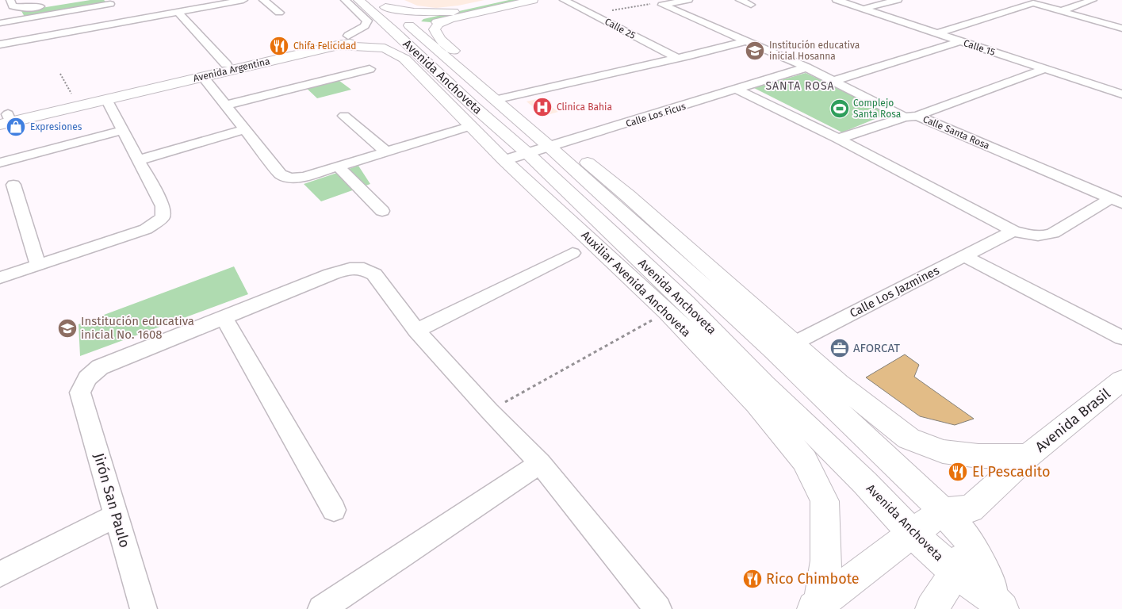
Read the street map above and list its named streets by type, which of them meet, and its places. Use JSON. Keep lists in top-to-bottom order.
{
  "streets": {
    "main road": [
      "Avenida Argentina",
      "Avenida Anchoveta",
      "Auxiliar Avenida Anchoveta",
      "Avenida Brasil"
    ],
    "street": [
      "Calle 25",
      "Calle 15",
      "Calle Los Ficus",
      "Calle Santa Rosa",
      "Calle Los Jazmines",
      "Jirón San Paulo"
    ]
  },
  "crossings": [
    ["Avenida Argentina", "Avenida Anchoveta"],
    ["Avenida Argentina", "Auxiliar Avenida Anchoveta"],
    ["Avenida Anchoveta", "Calle Los Ficus"],
    ["Avenida Anchoveta", "Calle Los Jazmines"],
    ["Avenida Anchoveta", "Avenida Brasil"],
    ["Calle Los Ficus", "Auxiliar Avenida Anchoveta"],
    ["Auxiliar Avenida Anchoveta", "Avenida Brasil"]
  ],
  "districts": ["SANTA ROSA"],
  "places": {
    "restaurant": ["Chifa Felicidad", "El Pescadito", "Rico Chimbote"],
    "school or university": ["Institución educativa inicial Hosanna", "Institución educativa inicial No. 1608"],
    "hospital": ["Clinica Bahia"],
    "sports": ["Complejo Santa Rosa"],
    "shop": ["Expresiones"],
    "office": ["AFORCAT"]
  }
}
